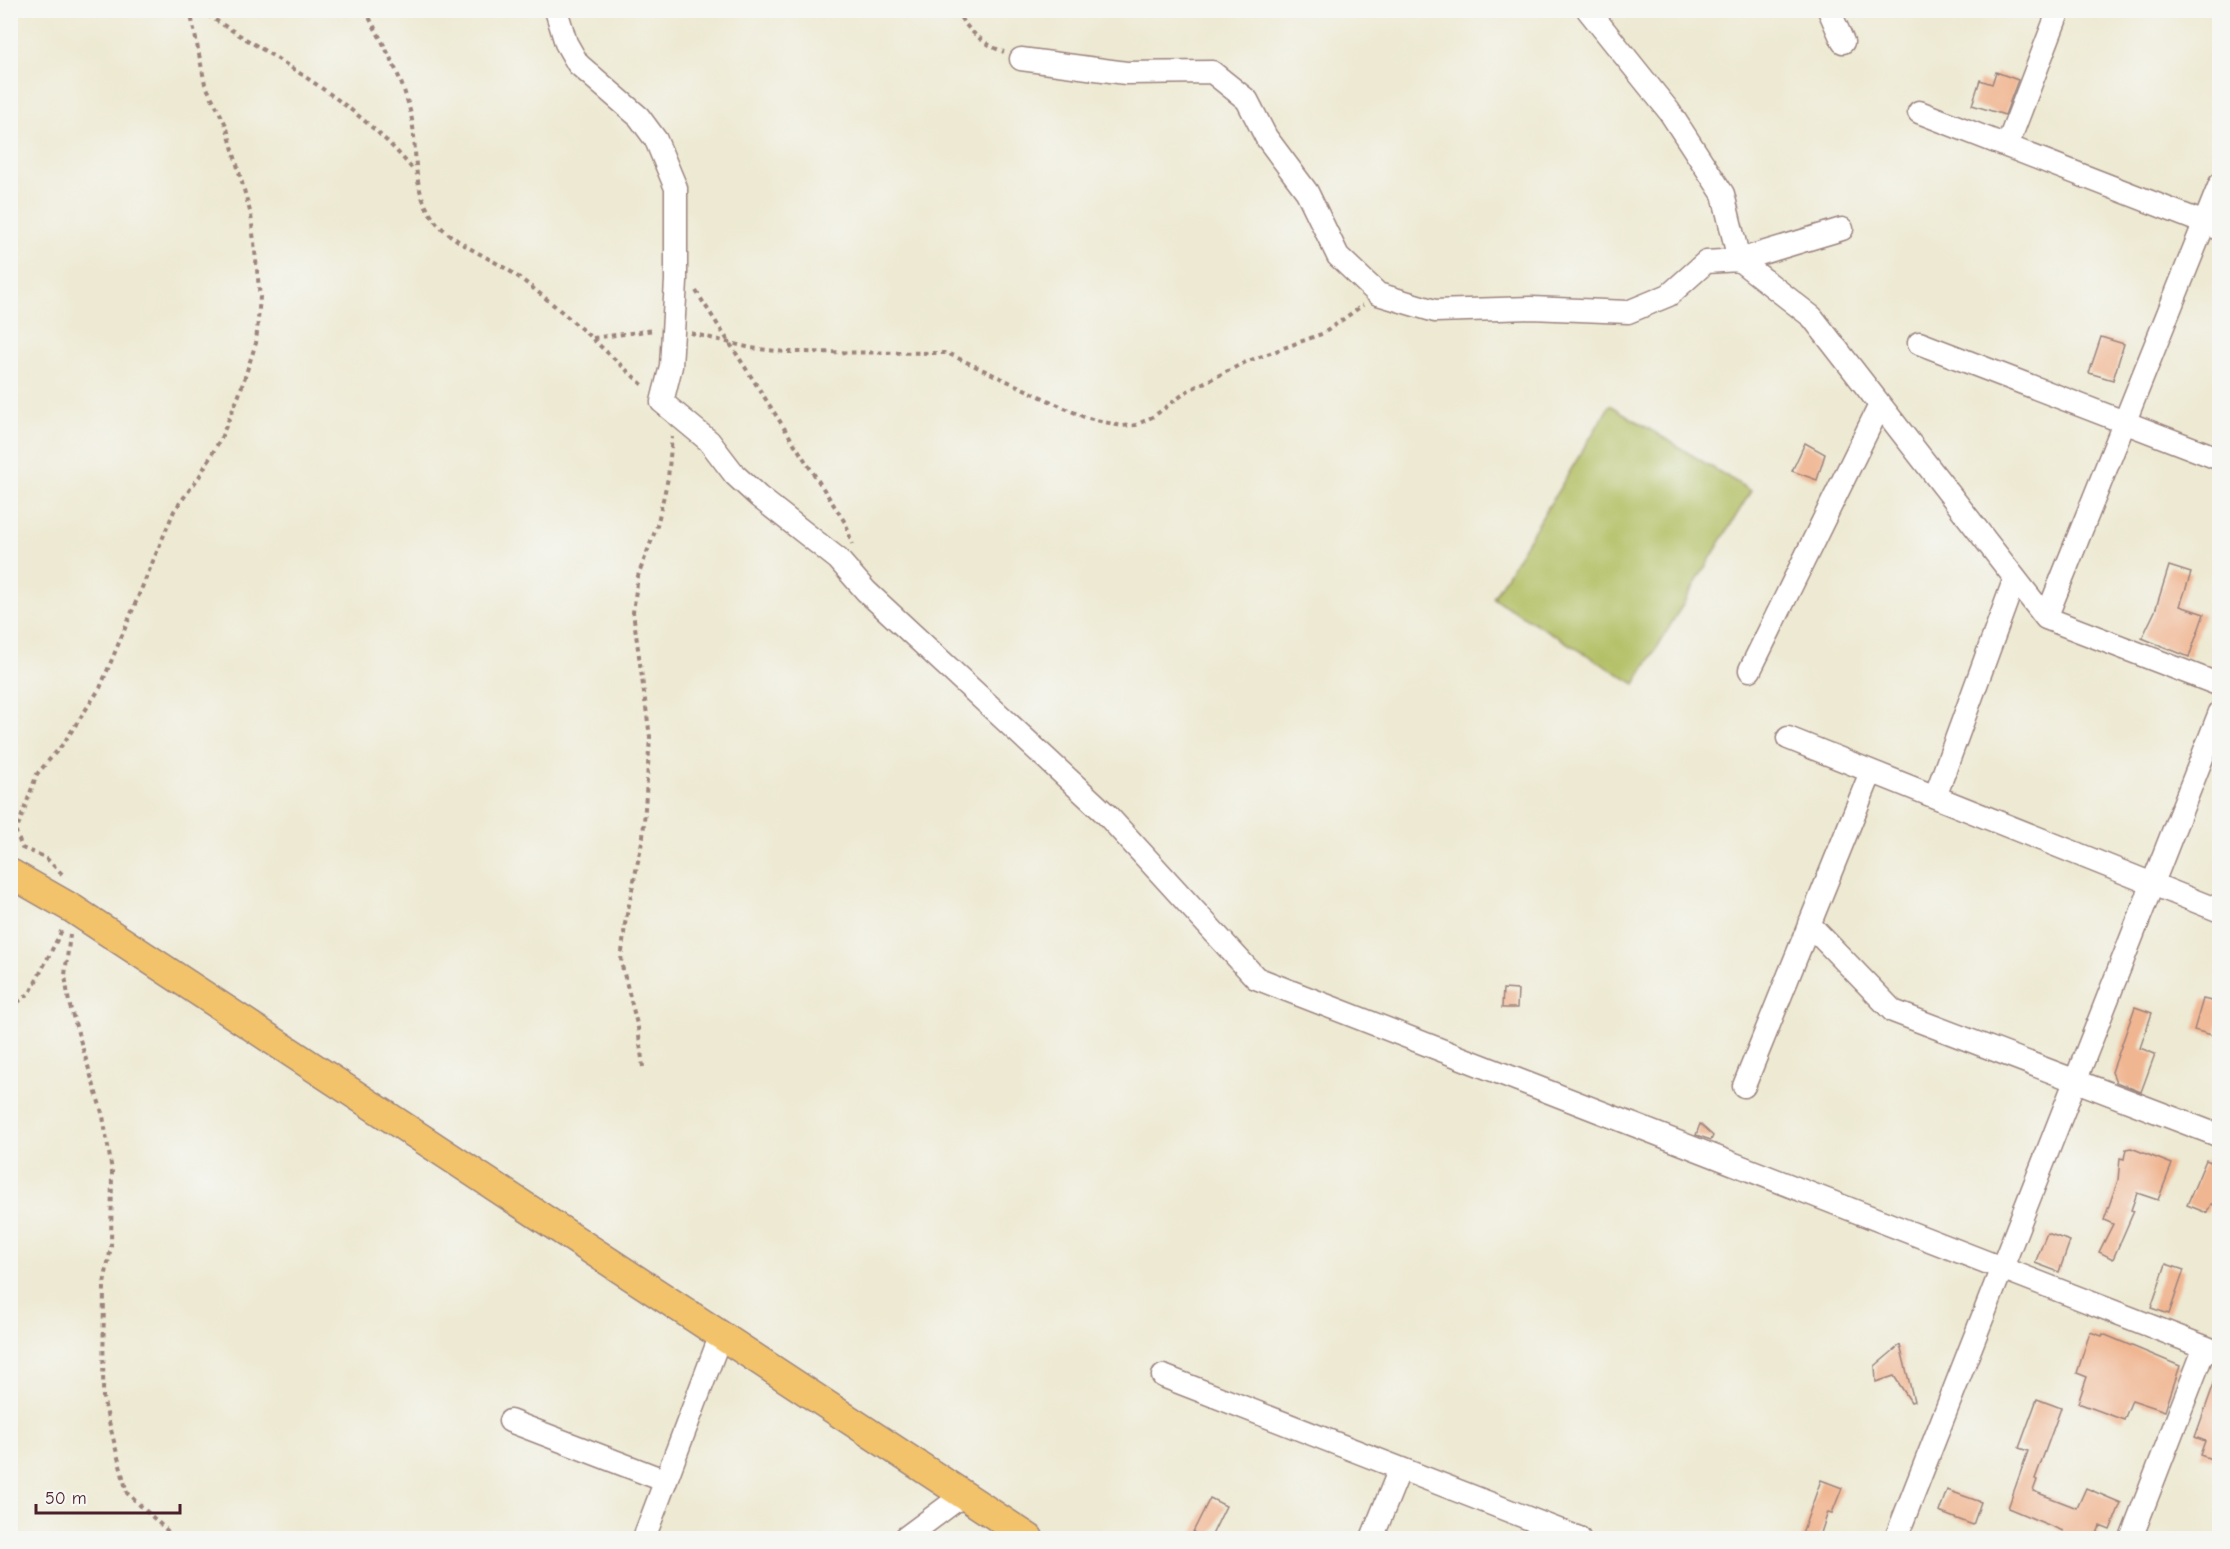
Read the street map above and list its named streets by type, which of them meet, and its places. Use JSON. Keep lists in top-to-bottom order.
{
  "scale_bar": "50 m"
}
